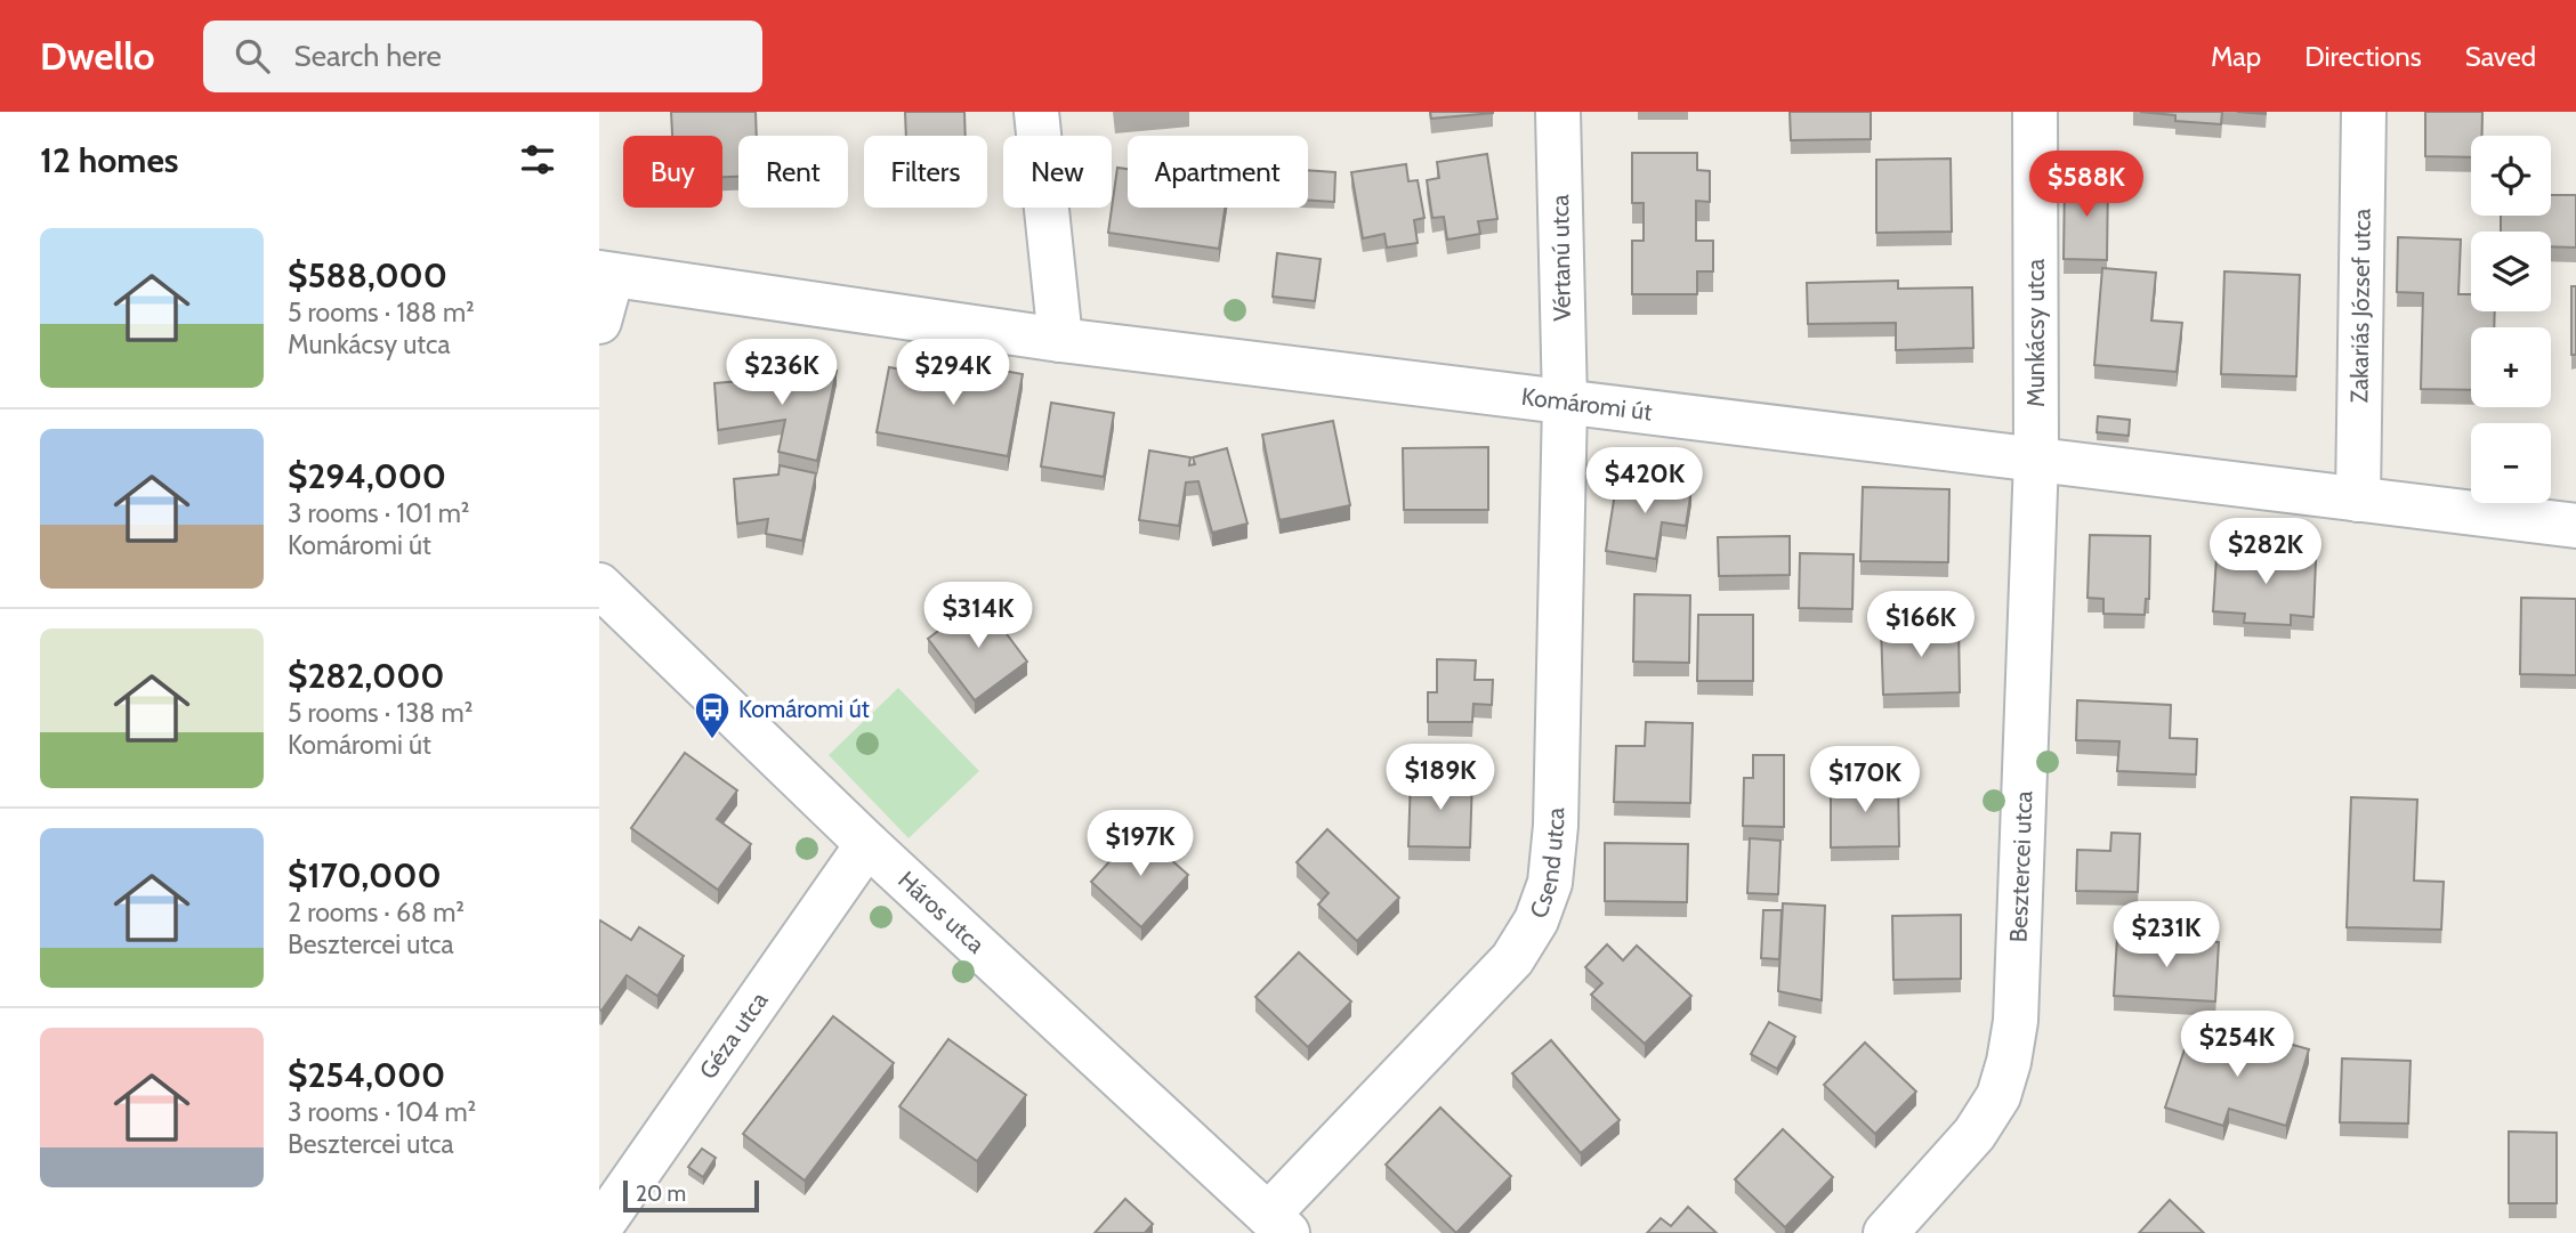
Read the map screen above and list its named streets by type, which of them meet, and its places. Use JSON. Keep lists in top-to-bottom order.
{
  "streets": {
    "street": [
      "Vértanú utca",
      "Zakariás József utca",
      "Munkácsy utca",
      "Komáromi út",
      "Csend utca",
      "Besztercei utca",
      "Háros utca",
      "Géza utca"
    ]
  },
  "crossings": [
    ["Vértanú utca", "Komáromi út"],
    ["Vértanú utca", "Csend utca"],
    ["Zakariás József utca", "Komáromi út"],
    ["Munkácsy utca", "Komáromi út"],
    ["Munkácsy utca", "Besztercei utca"],
    ["Komáromi út", "Csend utca"],
    ["Komáromi út", "Besztercei utca"],
    ["Csend utca", "Háros utca"],
    ["Háros utca", "Géza utca"]
  ],
  "places": {
    "bus stop": ["Komáromi út"]
  },
  "scale_bar": "20 m",
  "page": {
    "header": "Dwello",
    "search": "Search here",
    "nav": ["Map", "Directions", "Saved"],
    "heading": "12 homes",
    "map_buttons": ["+", "−"],
    "chip": [
      "Buy",
      "Rent",
      "Filters",
      "New",
      "Apartment"
    ],
    "price": [
      "$588K",
      "$236K",
      "$294K",
      "$420K",
      "$282K",
      "$314K",
      "$166K",
      "$189K",
      "$170K",
      "$197K",
      "$231K",
      "$254K"
    ],
    "list": [
      {
        "name": "$588,000",
        "note": "5 rooms · 188 m² · Munkácsy utca"
      },
      {
        "name": "$294,000",
        "note": "3 rooms · 101 m² · Komáromi út"
      },
      {
        "name": "$282,000",
        "note": "5 rooms · 138 m² · Komáromi út"
      },
      {
        "name": "$170,000",
        "note": "2 rooms · 68 m² · Besztercei utca"
      },
      {
        "name": "$254,000",
        "note": "3 rooms · 104 m² · Besztercei utca"
      }
    ],
    "scale": "20 m"
  }
}
